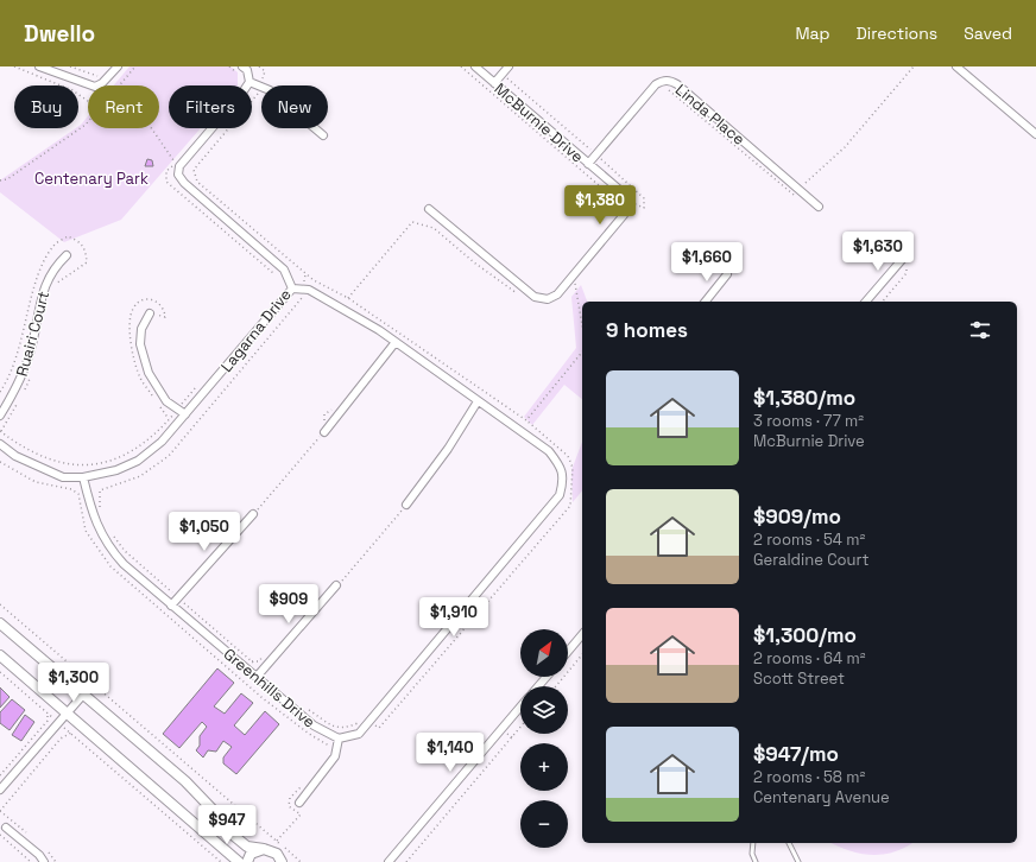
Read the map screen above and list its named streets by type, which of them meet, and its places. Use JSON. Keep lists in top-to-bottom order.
{
  "streets": {
    "street": [
      "Linda Place",
      "McBurnie Drive",
      "Lagarna Drive",
      "Ruairi Court",
      "Greenhills Drive"
    ]
  },
  "crossings": [
    ["Linda Place", "McBurnie Drive"],
    ["Lagarna Drive", "Greenhills Drive"]
  ],
  "parks": ["Centenary Park"],
  "north": "top right",
  "page": {
    "header": "Dwello",
    "nav": ["Map", "Directions", "Saved"],
    "chip": [
      "Buy",
      "Rent",
      "Filters",
      "New"
    ],
    "price": [
      "$1,380",
      "$1,630",
      "$1,660",
      "$1,050",
      "$909",
      "$1,910",
      "$1,300",
      "$1,140",
      "$947"
    ],
    "heading": "9 homes",
    "list": [
      {
        "name": "$1,380/mo",
        "note": "3 rooms · 77 m² · McBurnie Drive"
      },
      {
        "name": "$909/mo",
        "note": "2 rooms · 54 m² · Geraldine Court"
      },
      {
        "name": "$1,300/mo",
        "note": "2 rooms · 64 m² · Scott Street"
      },
      {
        "name": "$947/mo",
        "note": "2 rooms · 58 m² · Centenary Avenue"
      }
    ],
    "map_buttons": ["+", "−"]
  }
}
